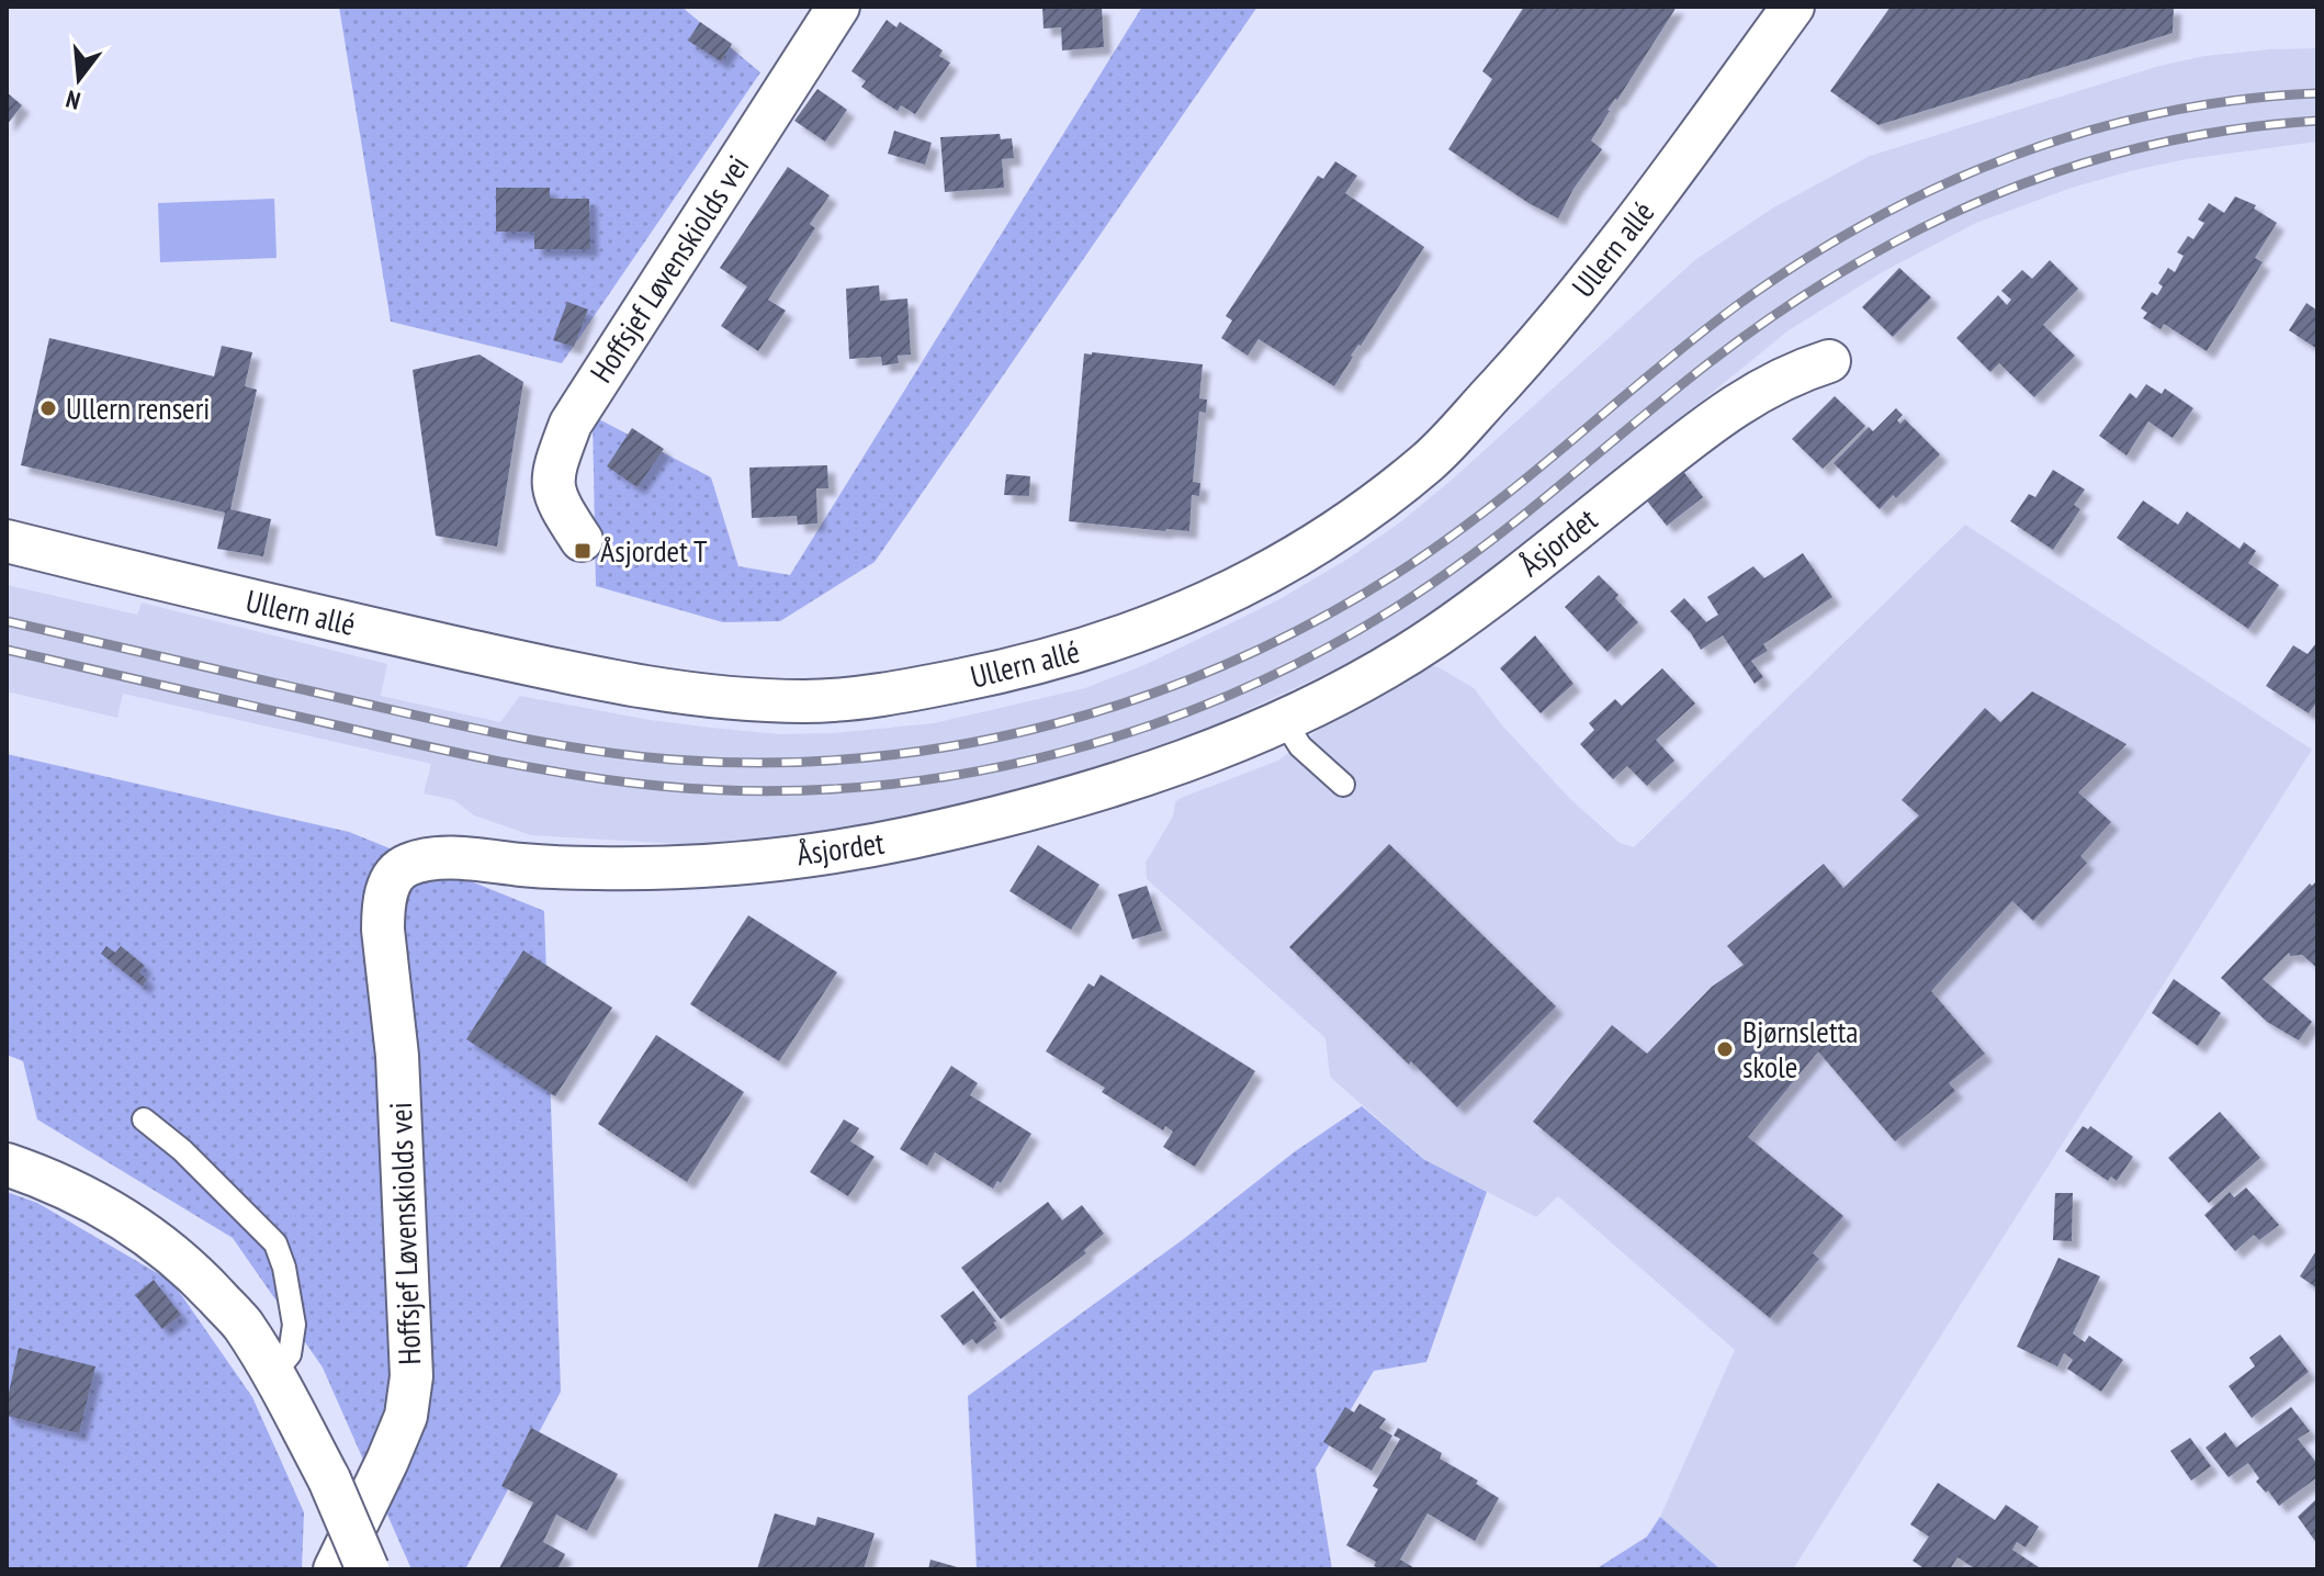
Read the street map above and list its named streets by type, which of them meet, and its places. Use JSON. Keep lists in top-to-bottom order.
{
  "streets": {
    "street": ["Ullern allé", "Hoffsjef Løvenskiolds vei", "Åsjordet"]
  },
  "crossings": [
    ["Hoffsjef Løvenskiolds vei", "Åsjordet"]
  ],
  "places": {
    "other": ["Ullern renseri", "Bjørnsletta skole"],
    "transit": ["Åsjordet T"]
  },
  "north": "bottom"
}
